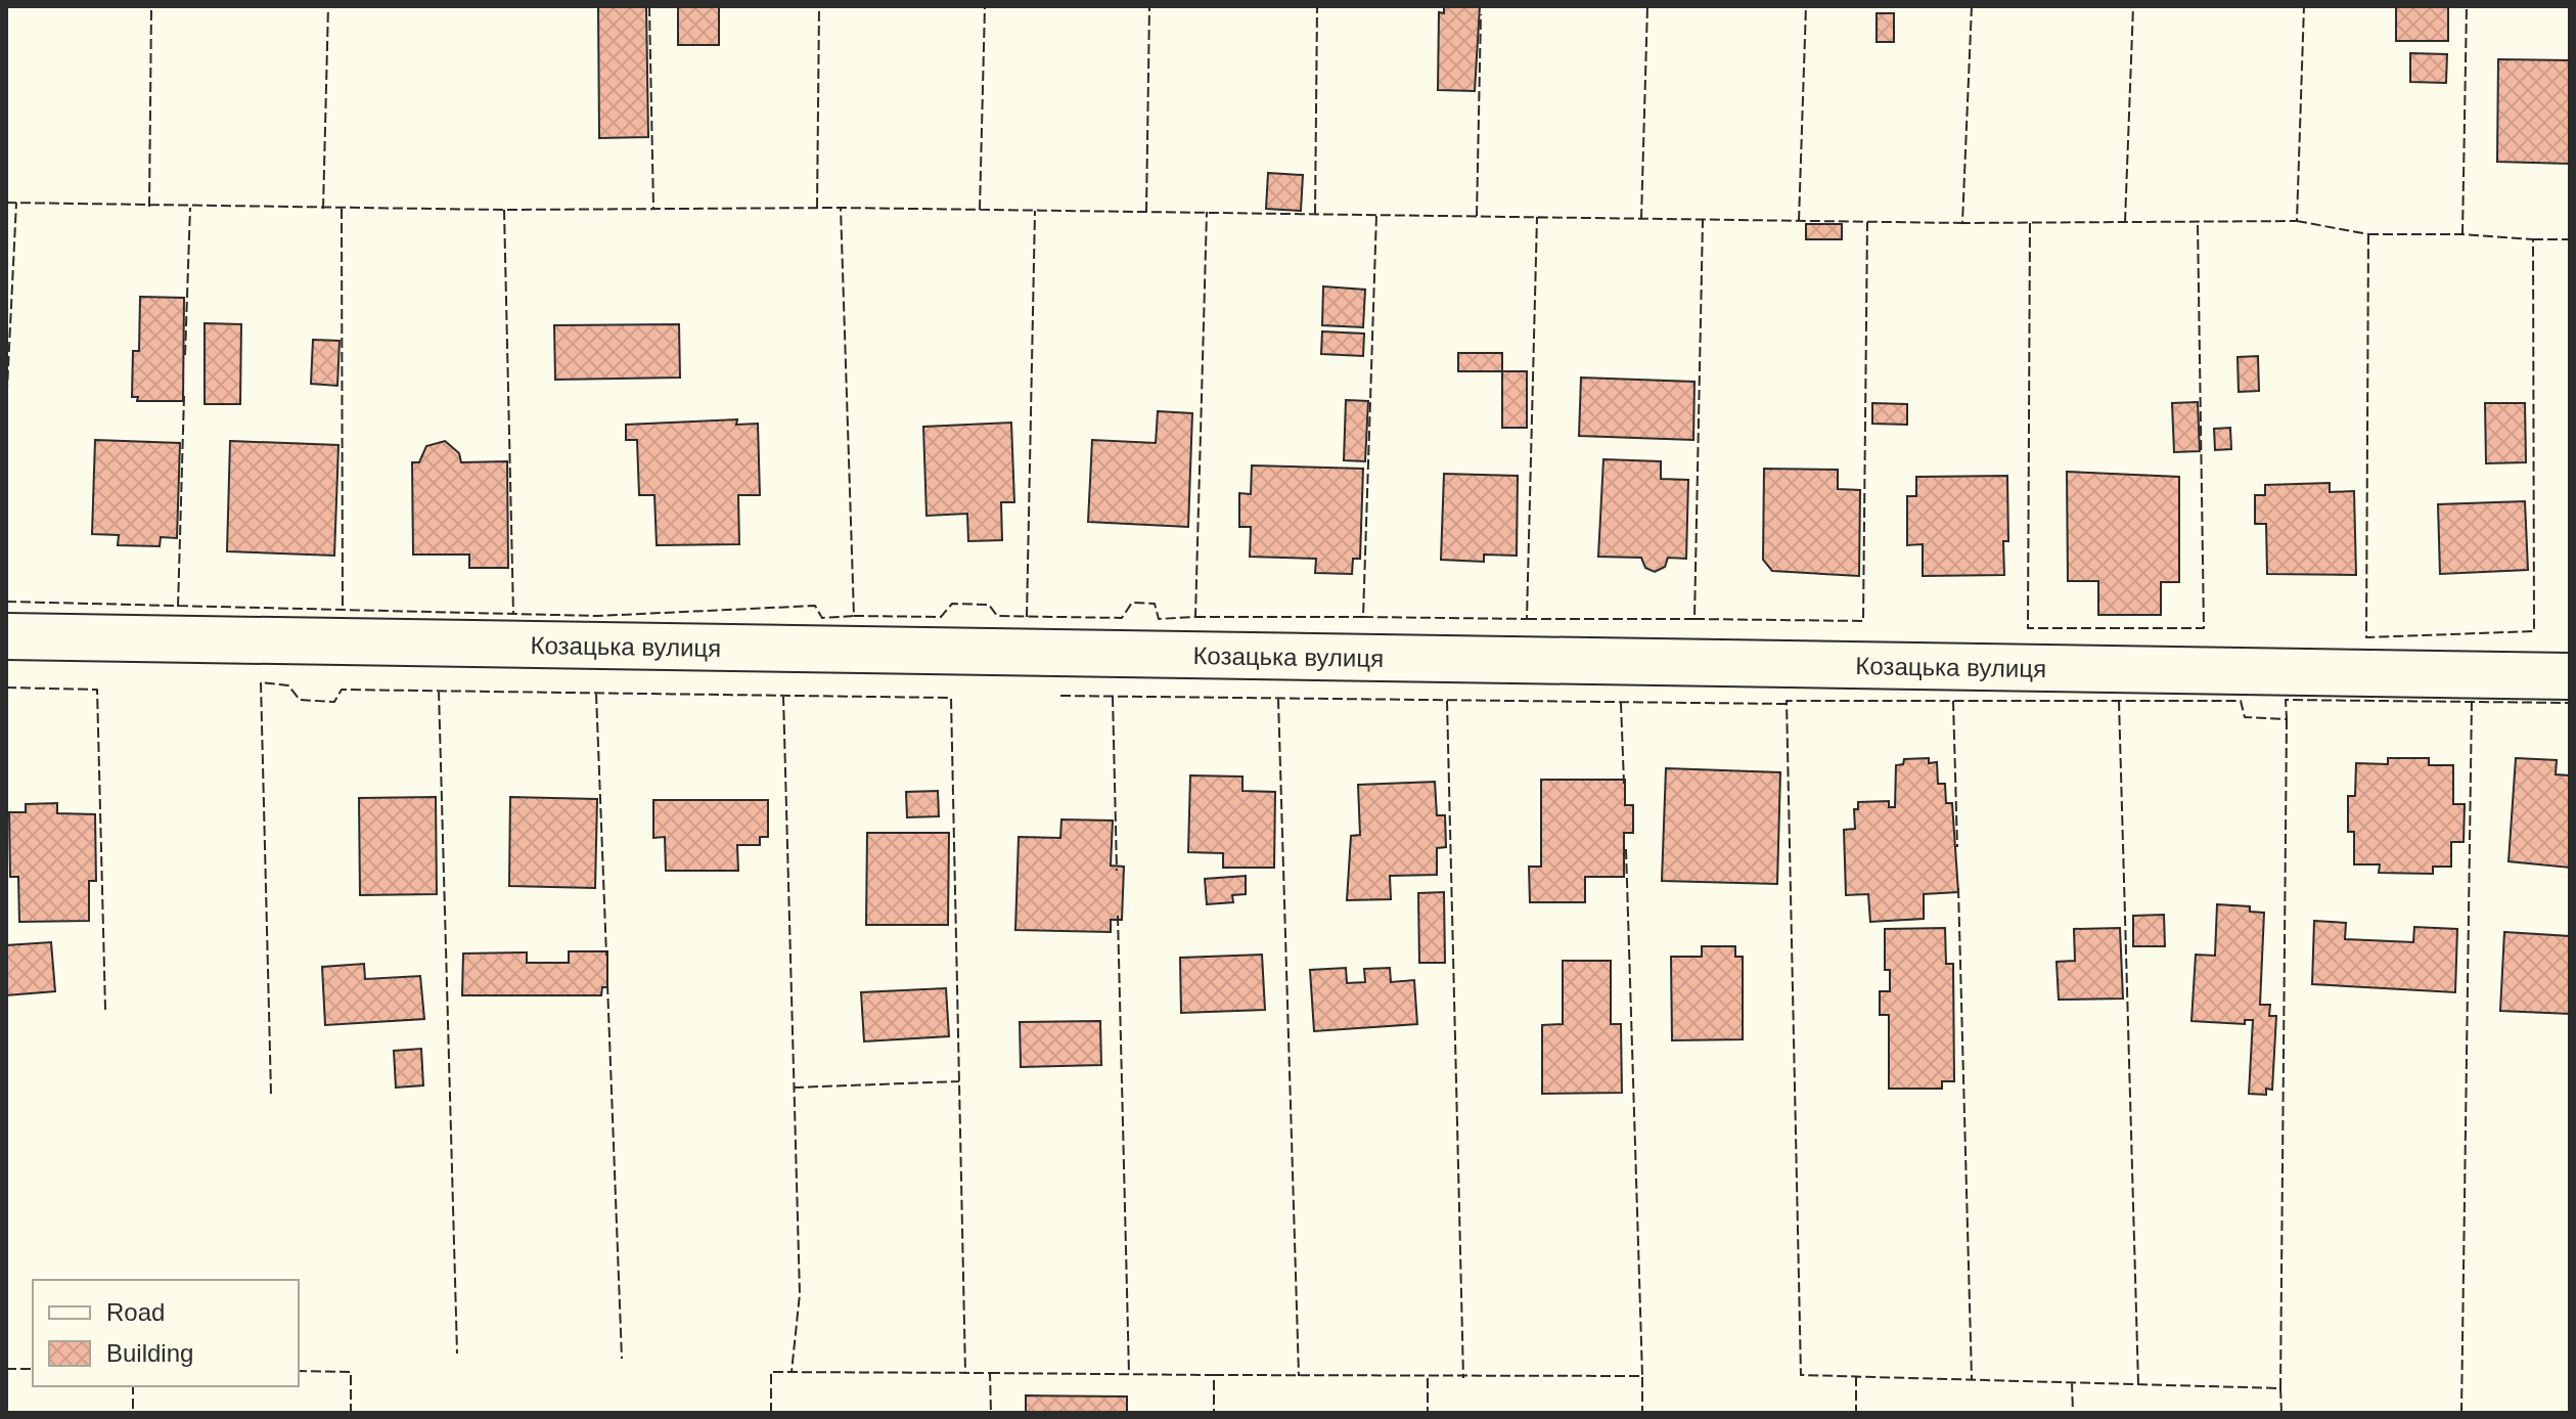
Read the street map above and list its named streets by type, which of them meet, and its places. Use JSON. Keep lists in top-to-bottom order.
{
  "streets": {
    "street": ["Козацька вулиця"]
  },
  "legend": ["Road", "Building"]
}
